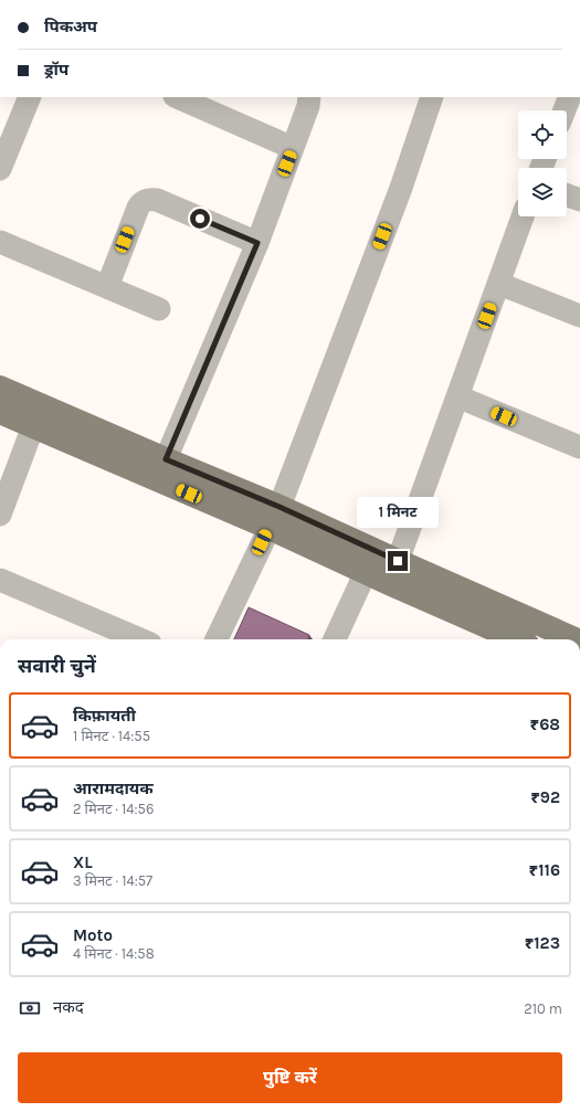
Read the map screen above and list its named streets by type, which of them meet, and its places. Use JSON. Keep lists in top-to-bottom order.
{
  "page": {
    "banner": ["पिकअप", "ड्रॉप"],
    "bubble": "1 मिनट",
    "heading": "सवारी चुनें",
    "list": [
      {
        "name": "किफ़ायती",
        "note": "1 मिनट · 14:55",
        "value": "₹68"
      },
      {
        "name": "आरामदायक",
        "note": "2 मिनट · 14:56",
        "value": "₹92"
      },
      {
        "name": "XL",
        "note": "3 मिनट · 14:57",
        "value": "₹116"
      },
      {
        "name": "Moto",
        "note": "4 मिनट · 14:58",
        "value": "₹123"
      }
    ],
    "pay": ["नकद", "210 m"],
    "buttons": "पुष्टि करें"
  }
}
